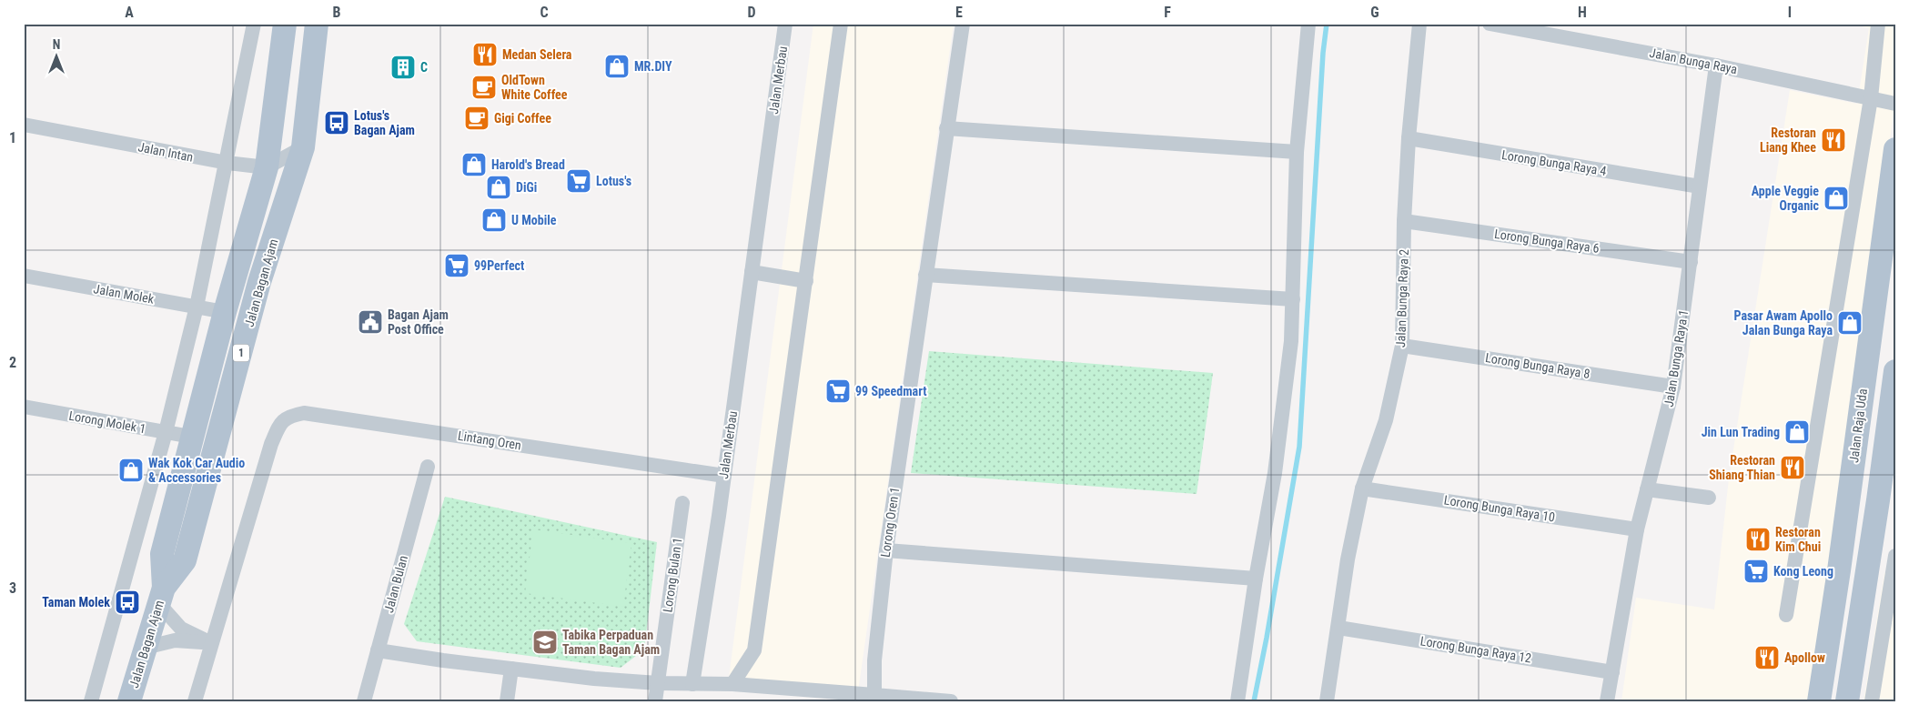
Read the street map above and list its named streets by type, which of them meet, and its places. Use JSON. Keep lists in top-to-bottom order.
{
  "streets": {
    "main road": ["Jalan Bagan Ajam", "1", "Jalan Raja Uda"],
    "street": [
      "Jalan Bunga Raya",
      "Jalan Merbau",
      "Jalan Intan",
      "Lorong Bunga Raya 4",
      "Lorong Bunga Raya 6",
      "Jalan Molek",
      "Jalan Bunga Raya 2",
      "Jalan Bunga Raya 1",
      "Lorong Bunga Raya 8",
      "Lorong Molek 1",
      "Lintang Oren",
      "Lorong Bunga Raya 10",
      "Lorong Oren 1",
      "Lorong Bulan 1",
      "Jalan Bulan",
      "Lorong Bunga Raya 12"
    ]
  },
  "crossings": [
    ["Jalan Bunga Raya", "Jalan Bunga Raya 1"],
    ["Jalan Merbau", "Lintang Oren"],
    ["Jalan Intan", "Jalan Bagan Ajam"],
    ["Lorong Bunga Raya 4", "Jalan Bunga Raya 2"],
    ["Lorong Bunga Raya 4", "Jalan Bunga Raya 1"],
    ["Lorong Bunga Raya 6", "Jalan Bunga Raya 2"],
    ["Lorong Bunga Raya 6", "Jalan Bunga Raya 1"],
    ["Jalan Bagan Ajam", "Jalan Molek"],
    ["Jalan Bagan Ajam", "Lorong Molek 1"],
    ["Jalan Bunga Raya 2", "Lorong Bunga Raya 8"],
    ["Jalan Bunga Raya 2", "Lorong Bunga Raya 10"],
    ["Jalan Bunga Raya 2", "Lorong Bunga Raya 12"],
    ["Jalan Bunga Raya 1", "Lorong Bunga Raya 8"],
    ["Jalan Bunga Raya 1", "Lorong Bunga Raya 10"],
    ["Jalan Bunga Raya 1", "Lorong Bunga Raya 12"]
  ],
  "places": {
    "restaurant": [
      "Medan Selera",
      "Restoran Liang Khee",
      "Restoran Shiang Thian",
      "Restoran Kim Chui",
      "Apollow"
    ],
    "shop": [
      "MR.DIY",
      "Harold's Bread",
      "DiGi",
      "Apple Veggie Organic",
      "U Mobile",
      "Pasar Awam Apollo Jalan Bunga Raya",
      "Jin Lun Trading",
      "Wak Kok Car Audio & Accessories"
    ],
    "building": ["C"],
    "cafe": ["OldTown White Coffee", "Gigi Coffee"],
    "bus stop": ["Lotus's Bagan Ajam", "Taman Molek"],
    "supermarket": [
      "Lotus's",
      "99Perfect",
      "99 Speedmart",
      "Kong Leong"
    ],
    "public building": ["Bagan Ajam Post Office"],
    "school or university": ["Tabika Perpaduan Taman Bagan Ajam"]
  },
  "north": "top",
  "grid": {
    "columns": [
      "A",
      "B",
      "C",
      "D",
      "E",
      "F",
      "G",
      "H",
      "I"
    ],
    "rows": ["1", "2", "3"]
  }
}
